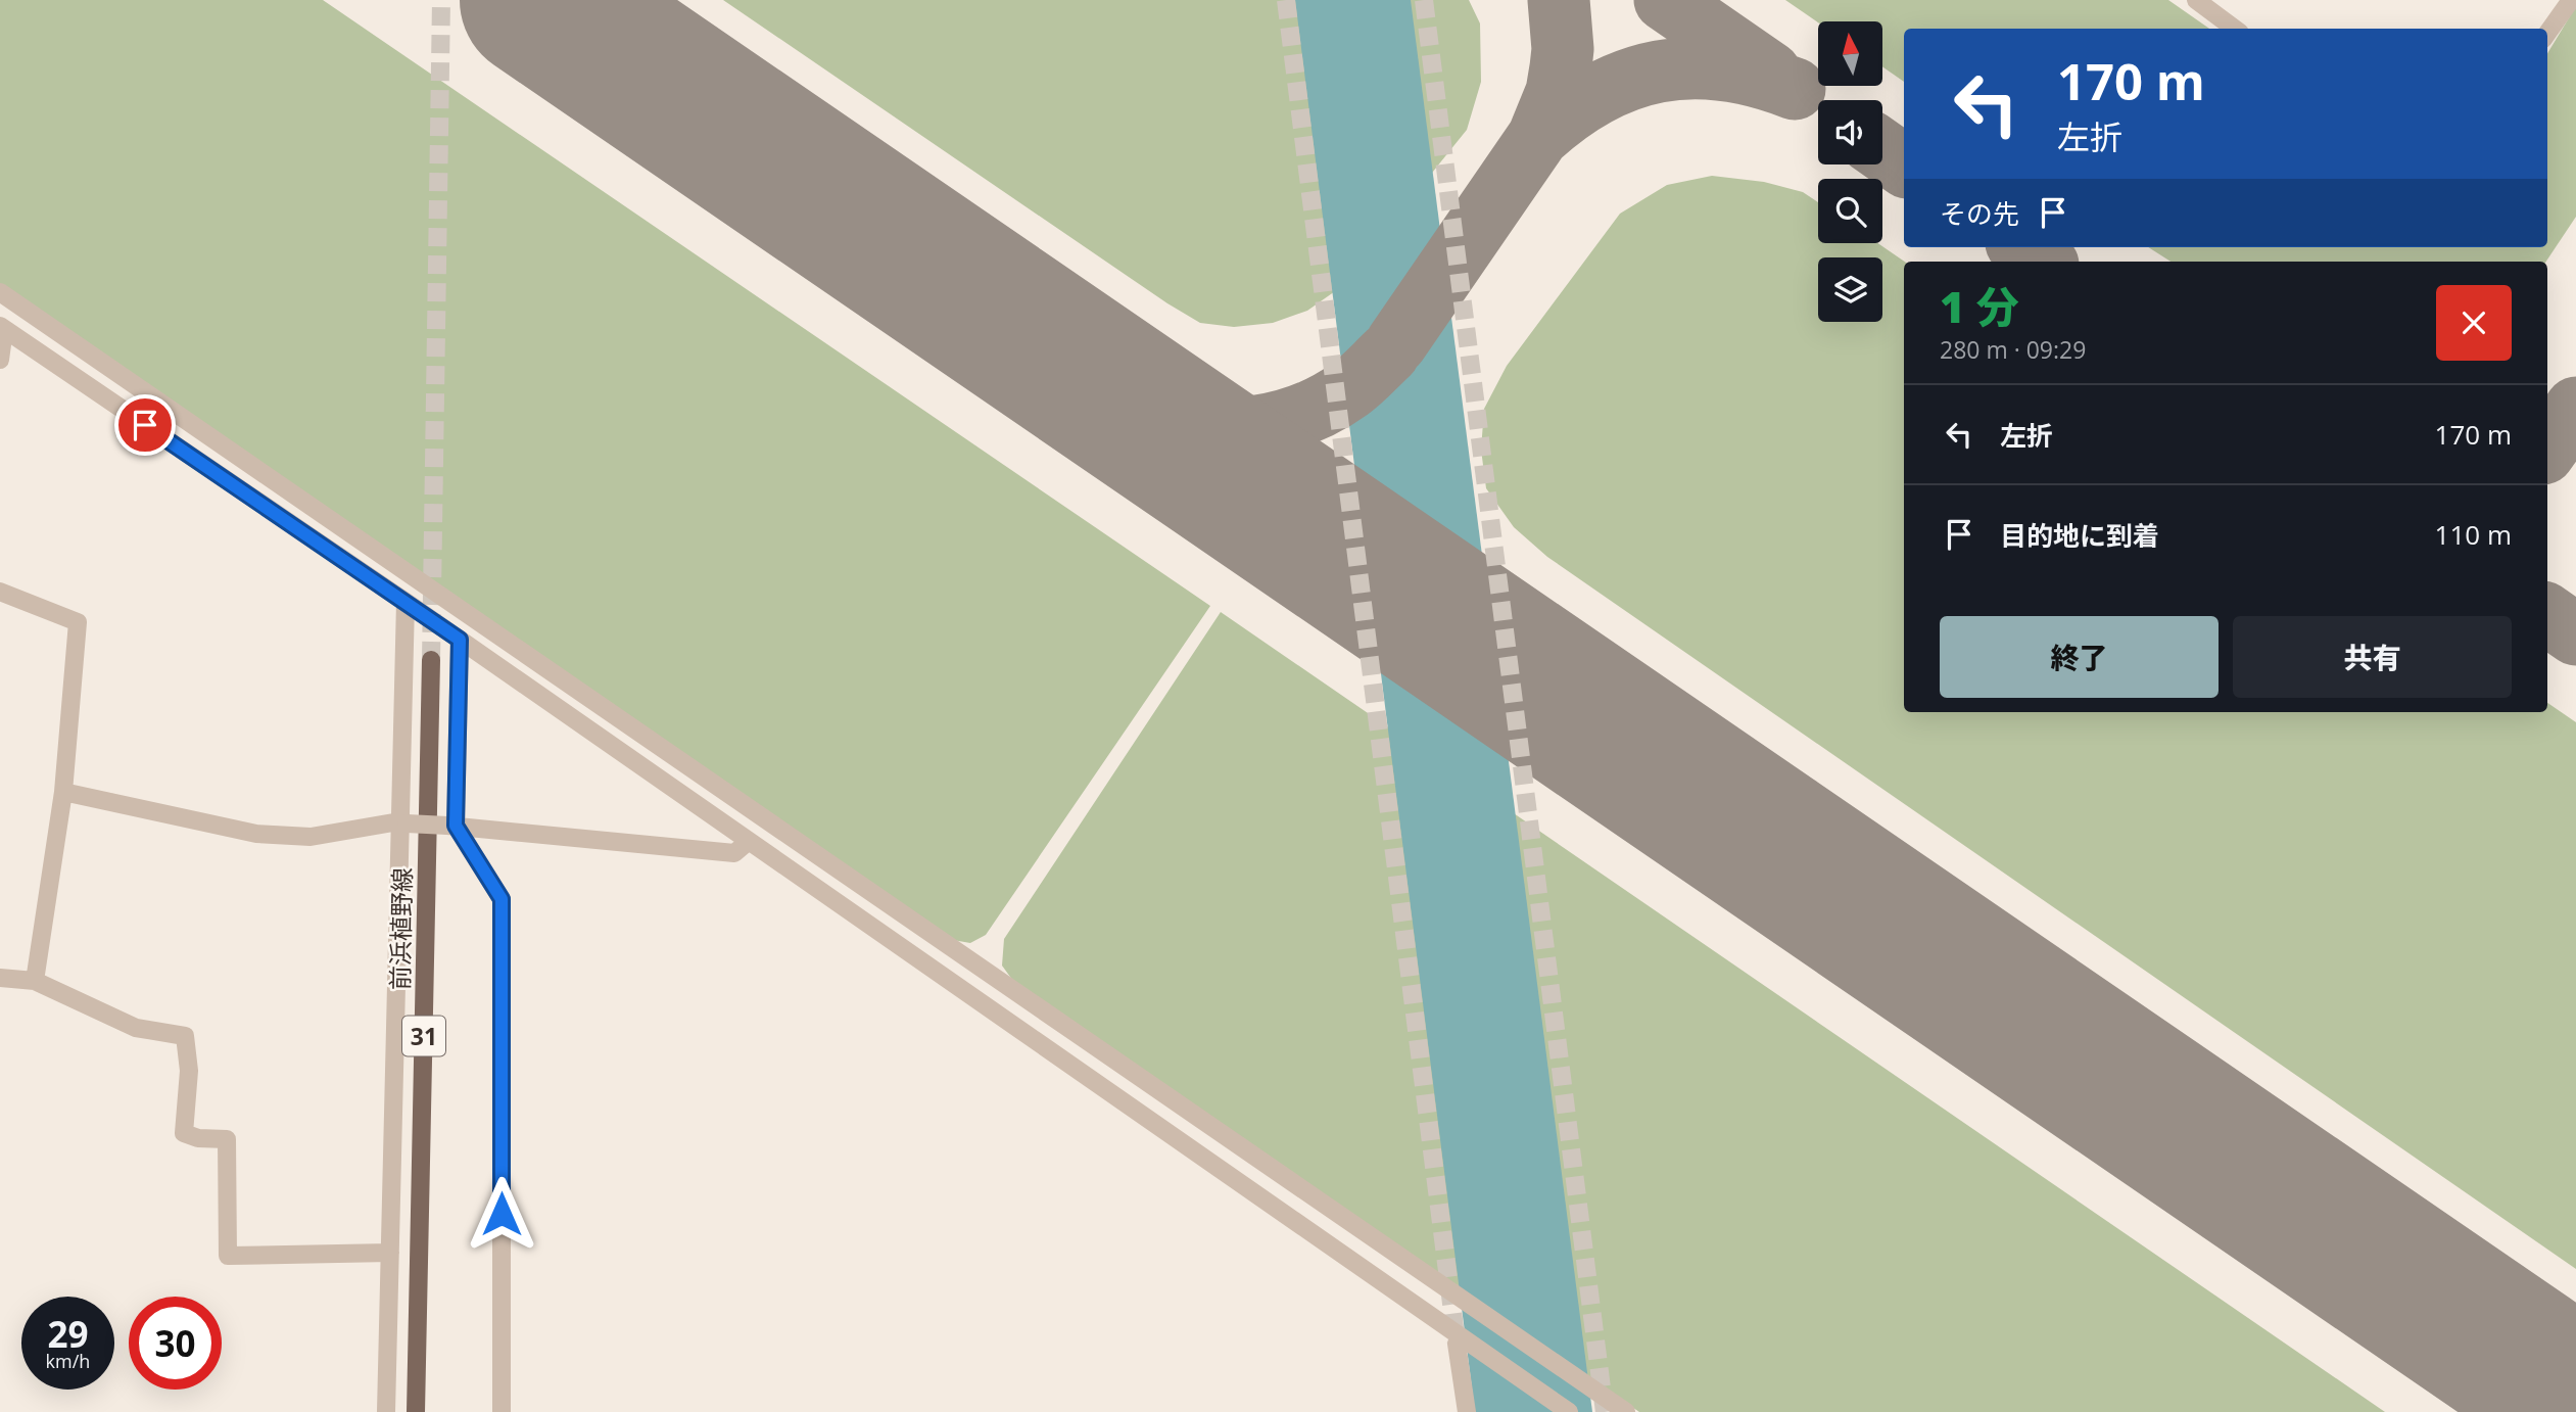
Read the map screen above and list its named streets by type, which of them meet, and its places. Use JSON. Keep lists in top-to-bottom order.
{
  "streets": {
    "main road": ["前浜植野線", "31"]
  },
  "north": "top",
  "page": {
    "turn": ["170 m", "左折"],
    "then": "その先",
    "heading": ["1 分", "280 m · 09:29"],
    "list": [
      {
        "name": "左折",
        "value": "170 m"
      },
      {
        "name": "目的地に到着",
        "value": "110 m"
      }
    ],
    "buttons": ["終了", "共有"],
    "speed": "29 km/h",
    "limit": "30"
  }
}
